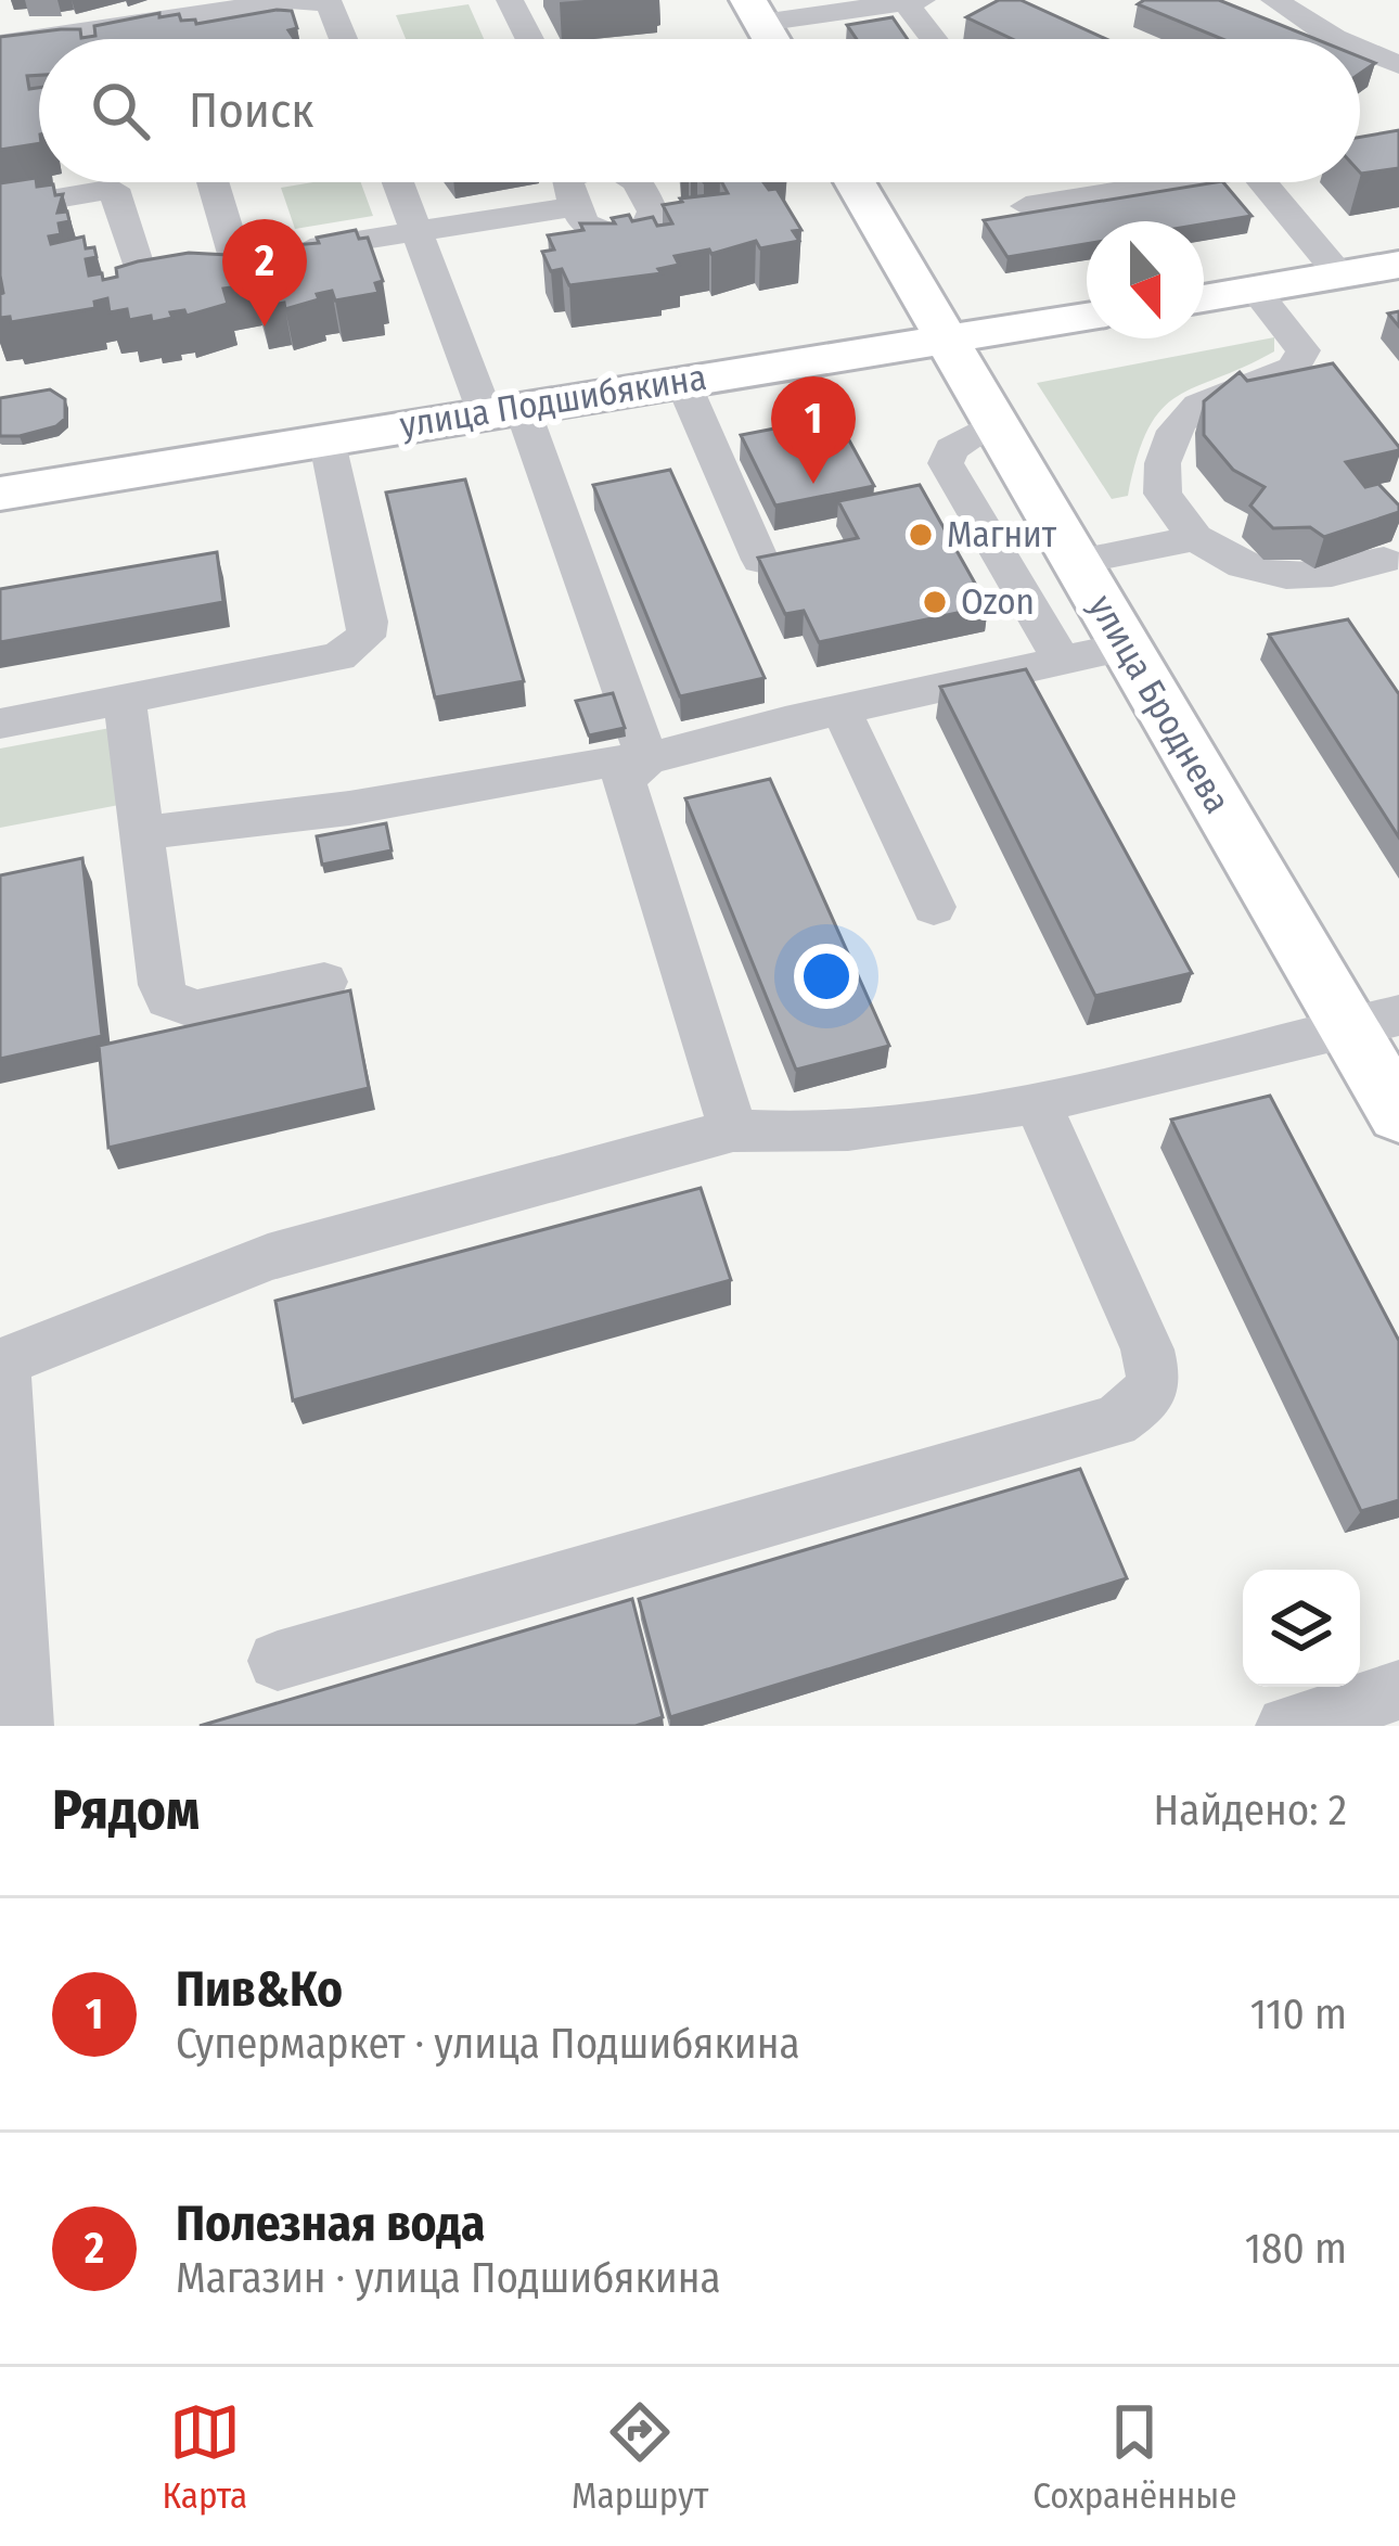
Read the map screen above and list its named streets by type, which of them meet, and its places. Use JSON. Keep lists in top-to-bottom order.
{
  "streets": {
    "main road": ["улица Подшибякина", "улица Броднева"]
  },
  "crossings": [
    ["улица Подшибякина", "улица Броднева"]
  ],
  "places": ["Магнит", "Ozon"],
  "north": "bottom",
  "page": {
    "search": "Поиск",
    "pins": ["2", "1"],
    "heading": ["Рядом", "Найдено: 2"],
    "list": [
      {
        "mark": "1",
        "name": "Пив&Ко",
        "note": "Супермаркет · улица Подшибякина",
        "value": "110 m"
      },
      {
        "mark": "2",
        "name": "Полезная вода",
        "note": "Магазин · улица Подшибякина",
        "value": "180 m"
      }
    ],
    "nav": ["Карта", "Маршрут", "Сохранённые"]
  }
}
